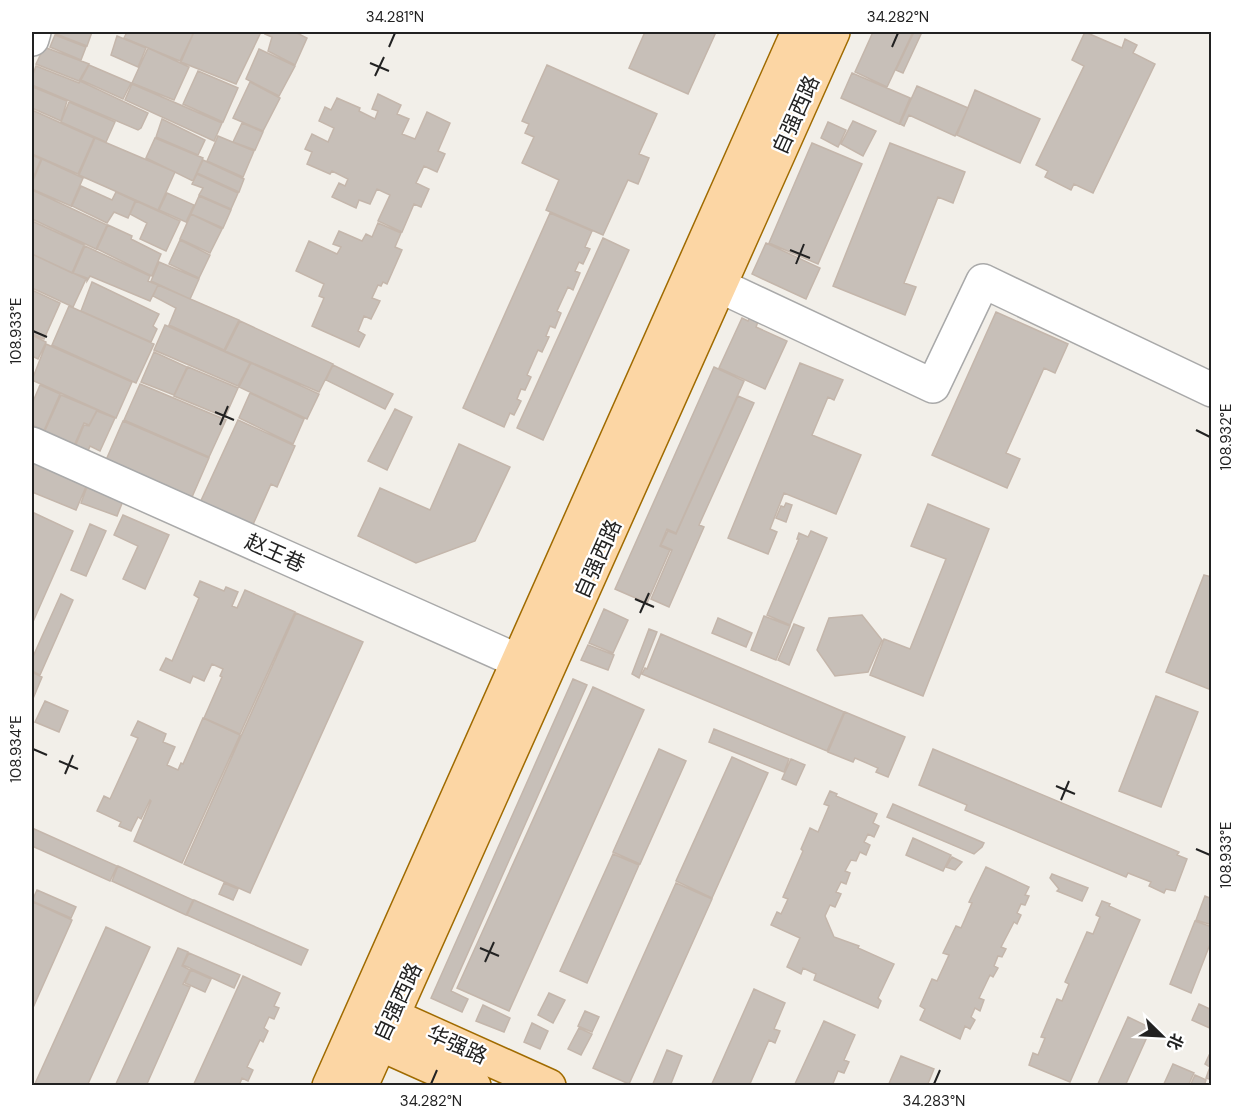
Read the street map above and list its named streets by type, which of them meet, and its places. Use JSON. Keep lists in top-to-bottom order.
{
  "streets": {
    "main road": ["自强西路", "华强路"],
    "lane": ["赵王巷"]
  },
  "crossings": [
    ["自强西路", "赵王巷"],
    ["自强西路", "华强路"]
  ],
  "north": "bottom right",
  "coordinates": [
    "34.281°N",
    "34.282°N",
    "108.933°E",
    "108.932°E",
    "108.934°E",
    "34.283°N"
  ]
}
